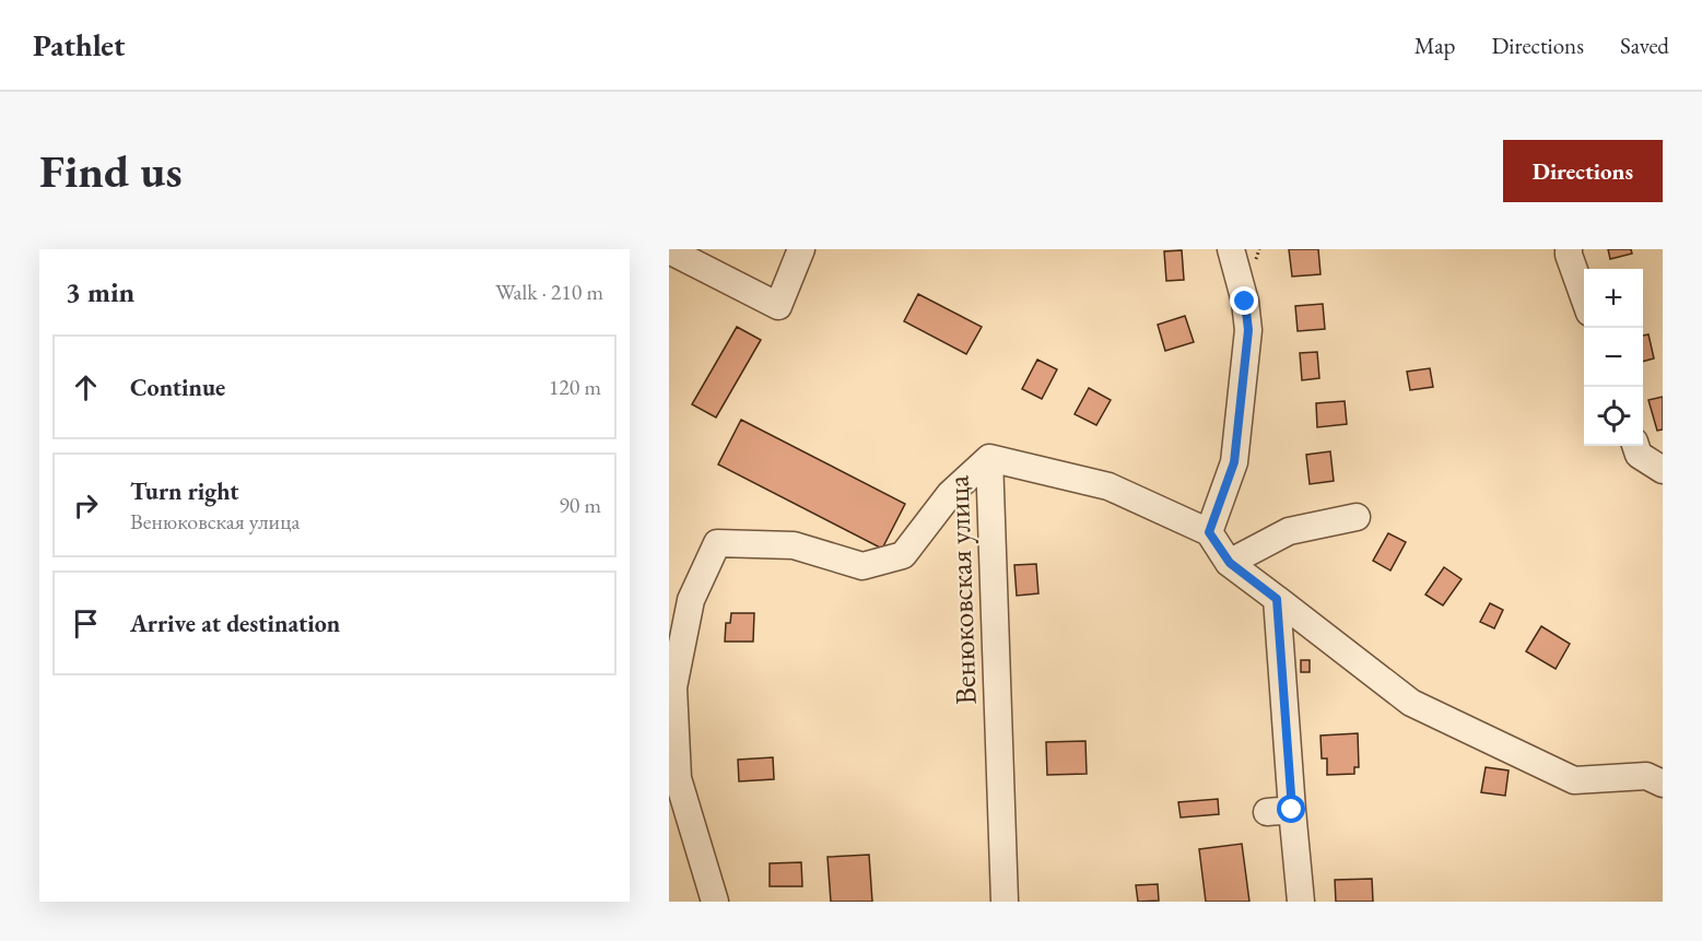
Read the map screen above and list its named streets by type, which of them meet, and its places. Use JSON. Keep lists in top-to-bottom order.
{
  "streets": {
    "street": ["Венюковская улица"]
  },
  "page": {
    "header": "Pathlet",
    "nav": ["Map", "Directions", "Saved"],
    "buttons": "Directions",
    "title": "Find us",
    "heading": ["3 min", "Walk · 210 m"],
    "map_buttons": ["+", "−"],
    "list": [
      ["Continue", "120 m"],
      ["Turn right", "Венюковская улица", "90 m"],
      "Arrive at destination"
    ]
  }
}
